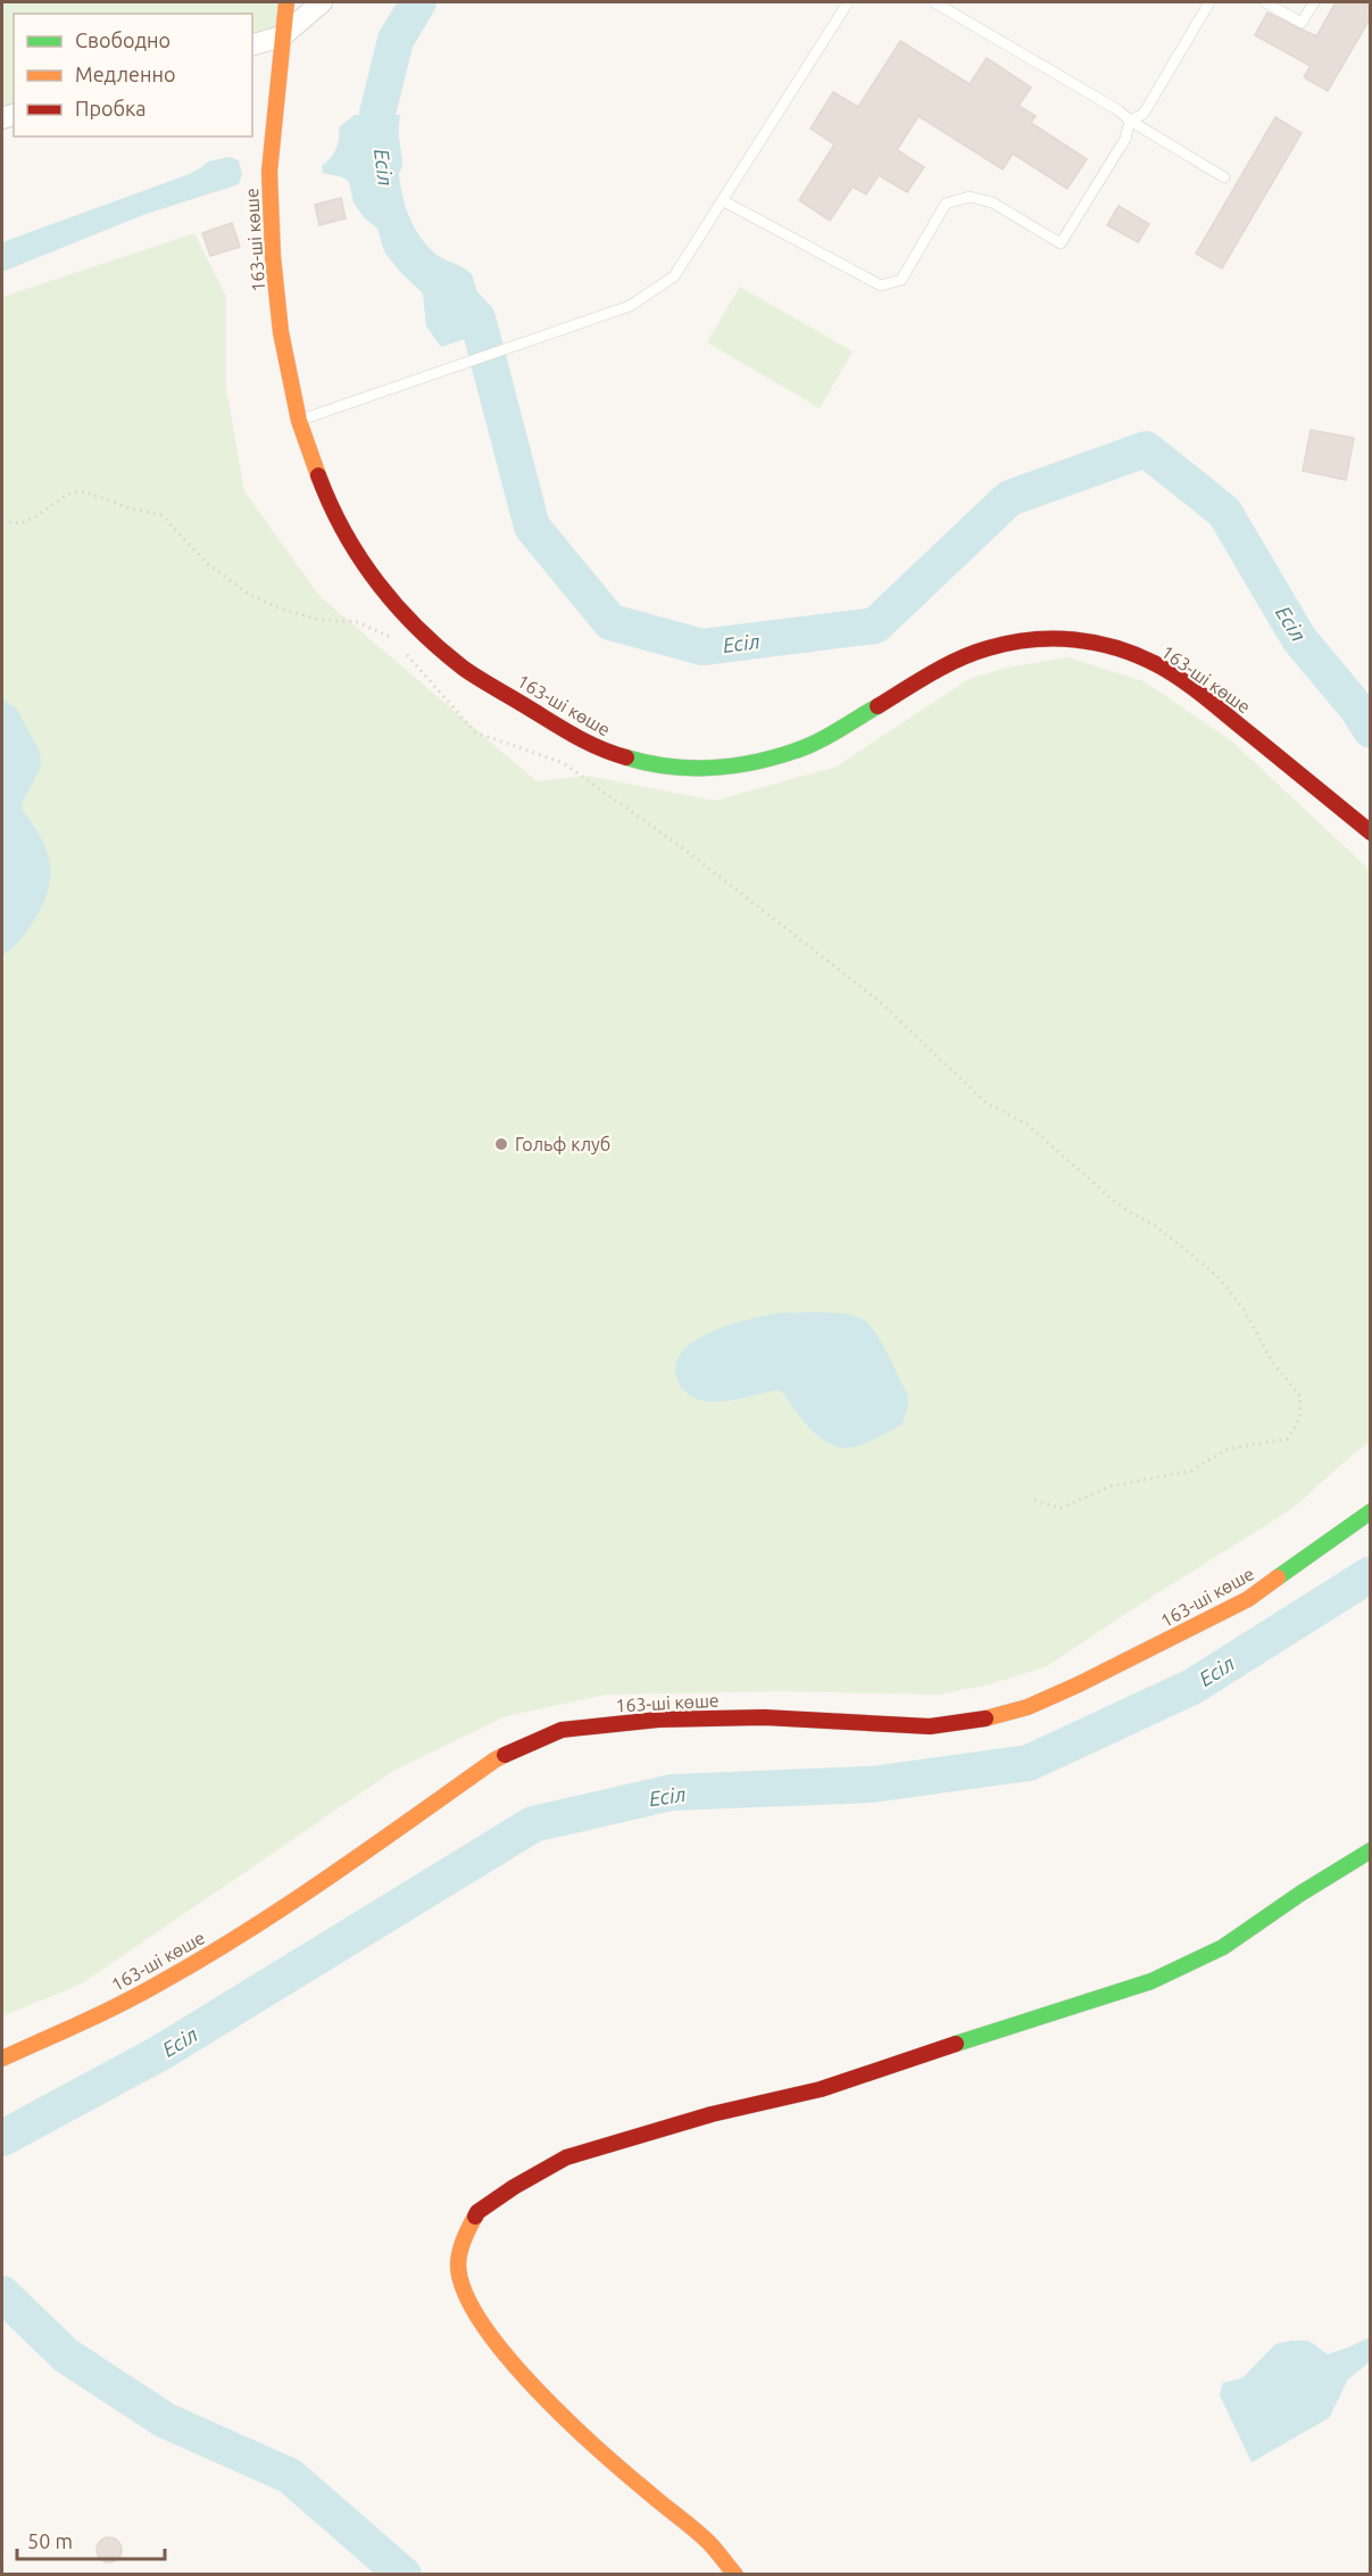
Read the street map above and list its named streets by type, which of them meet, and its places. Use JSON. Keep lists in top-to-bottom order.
{
  "streets": {
    "street": ["163-ші көше"]
  },
  "water": ["Есіл"],
  "places": ["Гольф клуб"],
  "legend": ["Свободно", "Медленно", "Пробка"],
  "scale_bar": "50 m"
}
